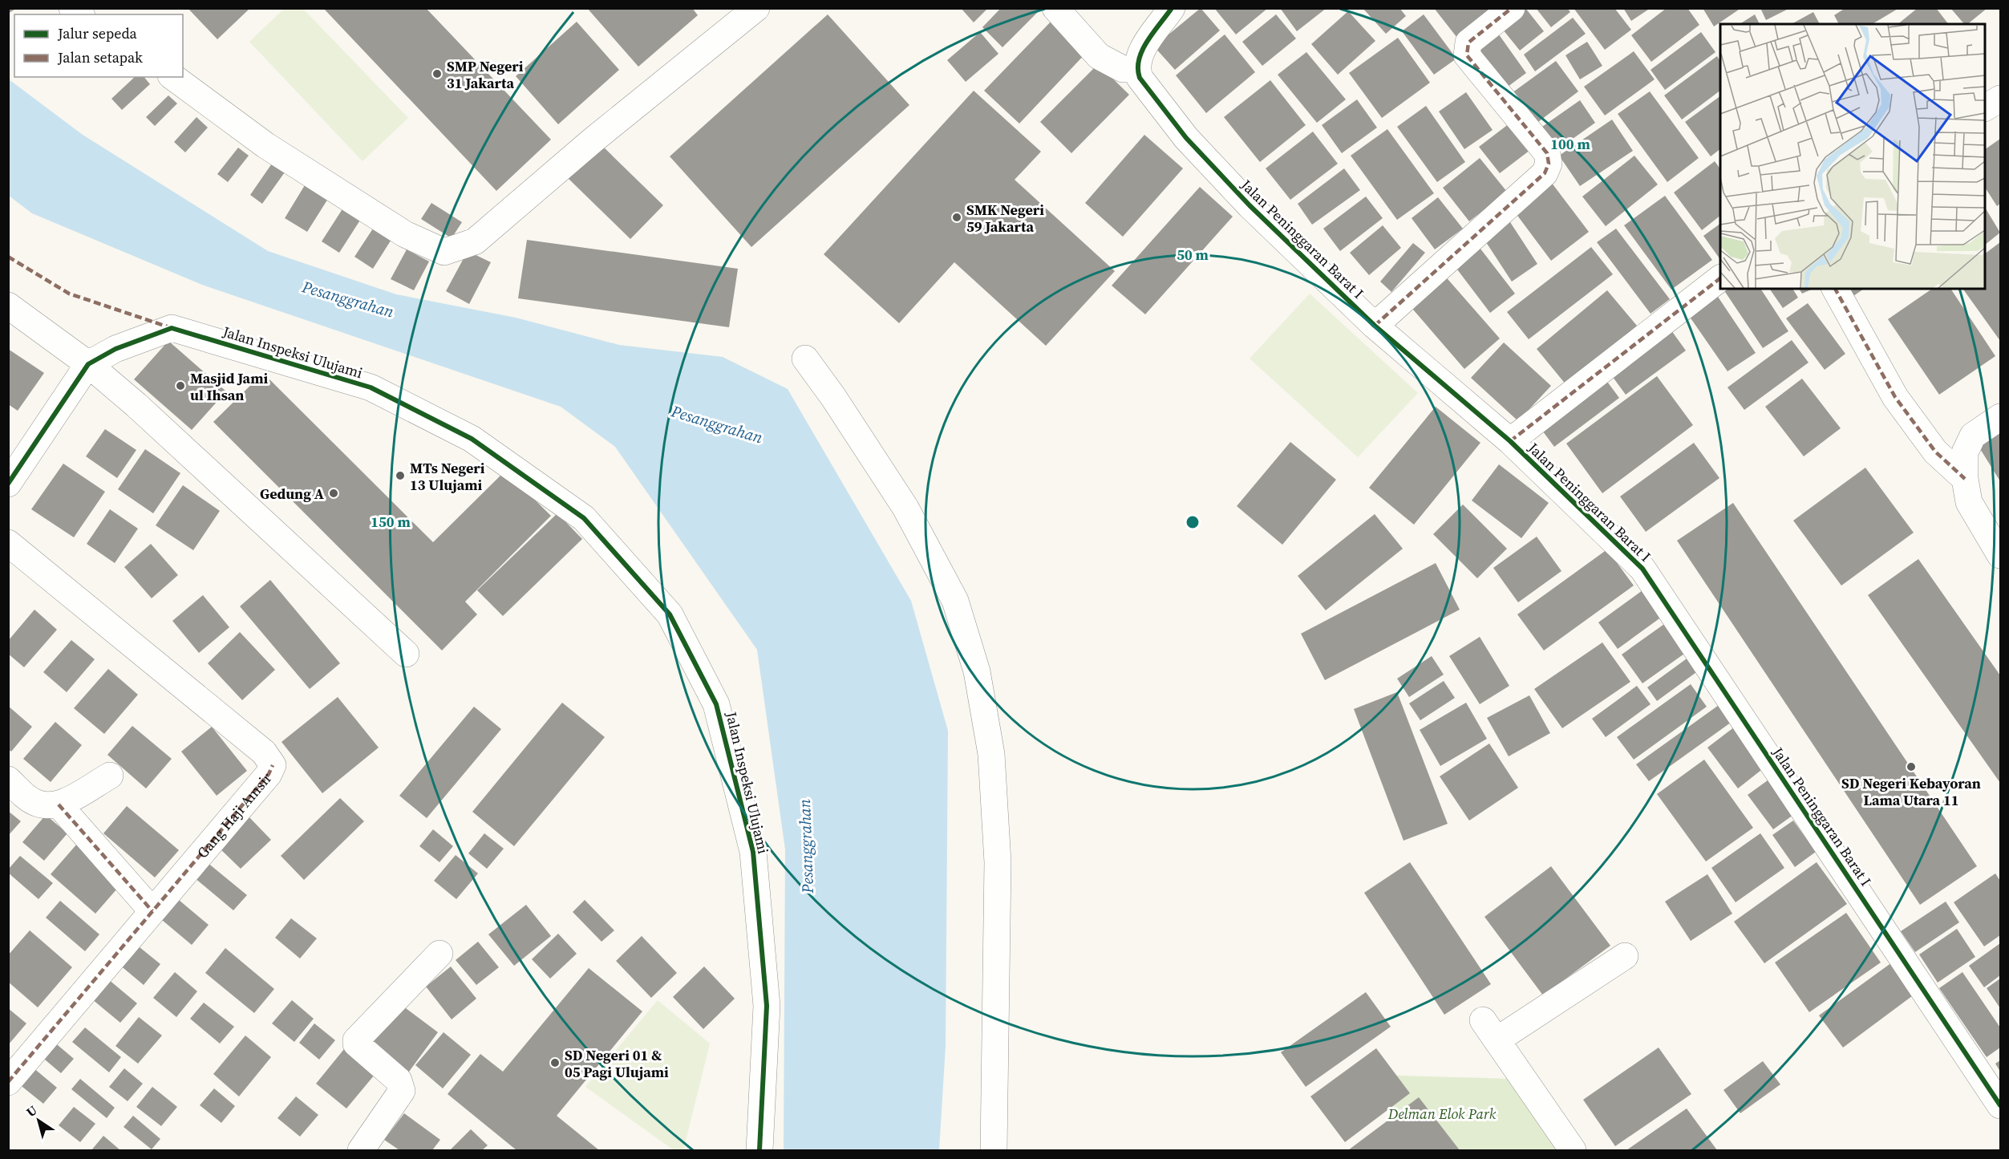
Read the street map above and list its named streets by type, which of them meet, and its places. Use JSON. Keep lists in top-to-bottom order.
{
  "streets": {
    "street": ["Jalan Peninggaran Barat I", "Jalan Inspeksi Ulujami", "Gang Haji Amsir"]
  },
  "water": ["Pesanggrahan"],
  "parks": ["Delman Elok Park"],
  "places": [
    "SMP Negeri 31 Jakarta",
    "SMK Negeri 59 Jakarta",
    "Masjid Jami ul Ihsan",
    "MTs Negeri 13 Ulujami",
    "Gedung A",
    "SD Negeri Kebayoran Lama Utara 11",
    "SD Negeri 01 & 05 Pagi Ulujami"
  ],
  "legend": ["Jalur sepeda", "Jalan setapak"],
  "north": "top left",
  "rings": ["100 m", "50 m", "150 m"]
}
